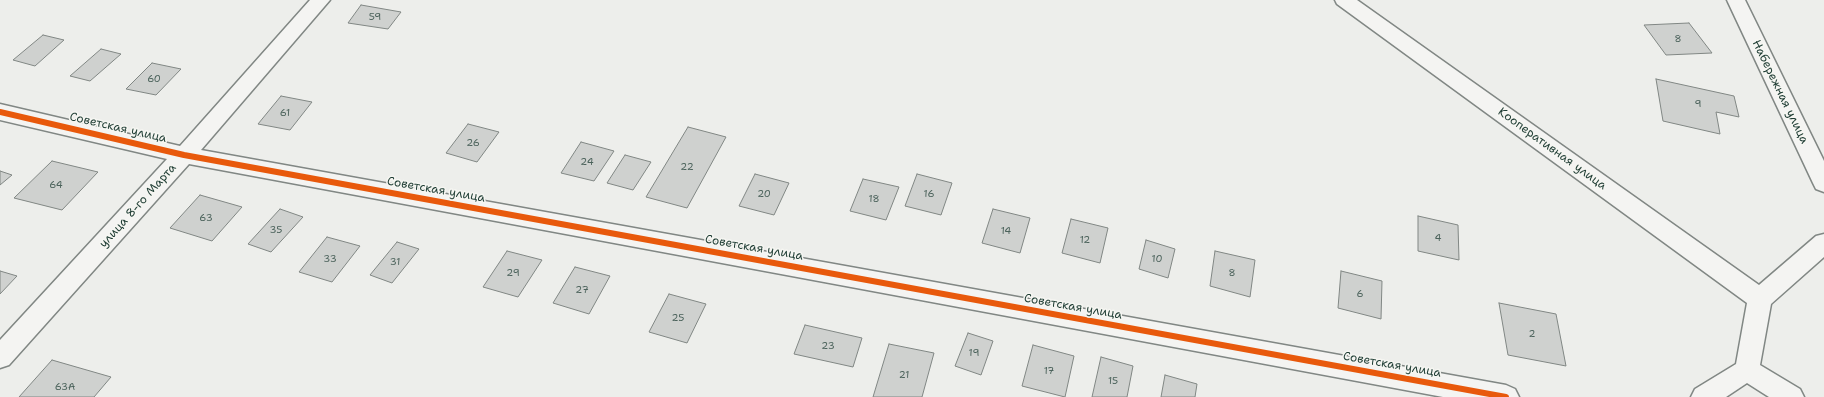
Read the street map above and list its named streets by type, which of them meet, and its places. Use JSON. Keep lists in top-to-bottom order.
{
  "streets": {
    "street": [
      "Набережная улица",
      "Советская улица",
      "Кооперативная улица",
      "улица 8-го Марта"
    ]
  },
  "crossings": [
    ["Советская улица", "улица 8-го Марта"]
  ],
  "house_numbers": [
    "59",
    "8",
    "60",
    "9",
    "61",
    "26",
    "24",
    "22",
    "64",
    "20",
    "16",
    "18",
    "63",
    "35",
    "14",
    "4",
    "12",
    "33",
    "10",
    "31",
    "29",
    "8",
    "27",
    "6",
    "25",
    "2",
    "23",
    "19",
    "17",
    "21",
    "15",
    "63А"
  ]
}
